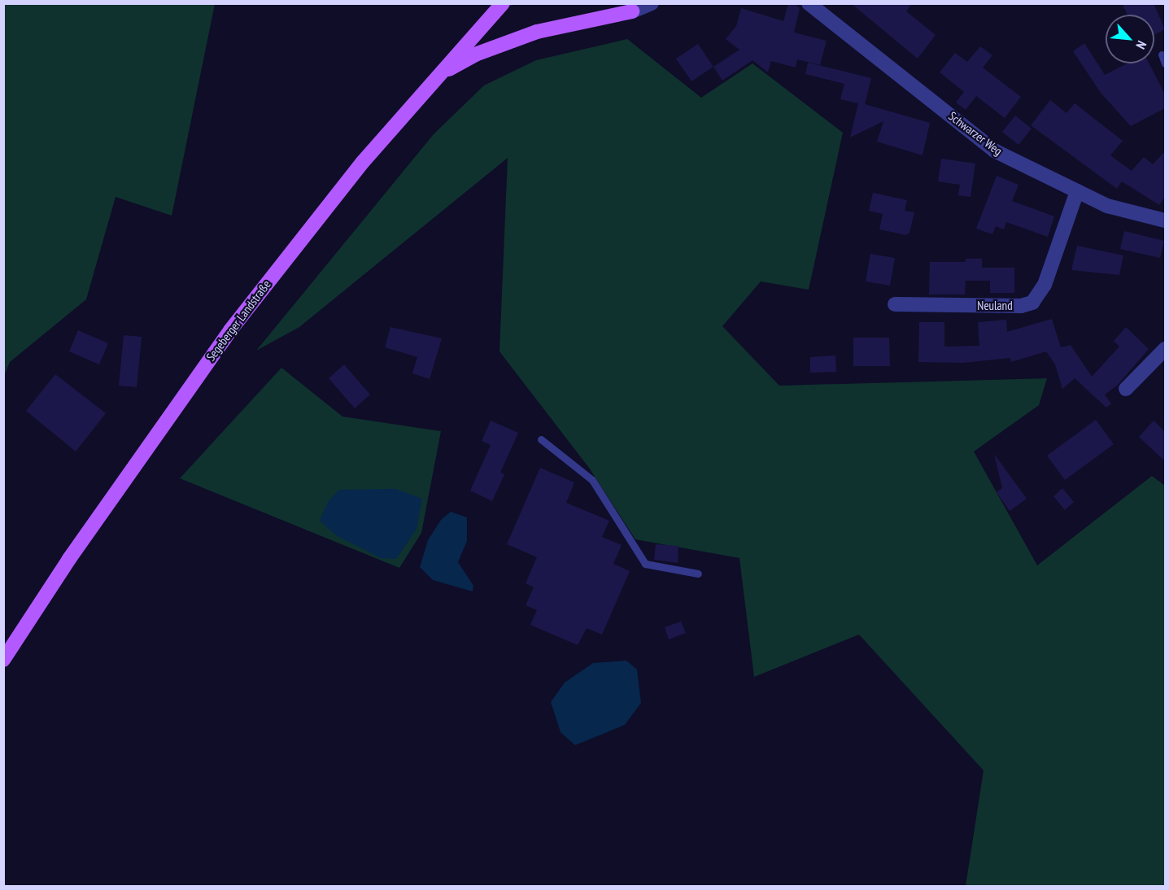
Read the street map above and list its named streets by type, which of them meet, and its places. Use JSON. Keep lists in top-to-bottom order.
{
  "streets": {
    "main road": ["Segeberger Landstraße"],
    "street": ["Schwarzer Weg", "Neuland"]
  },
  "crossings": [
    ["Schwarzer Weg", "Neuland"]
  ],
  "north": "bottom right"
}
